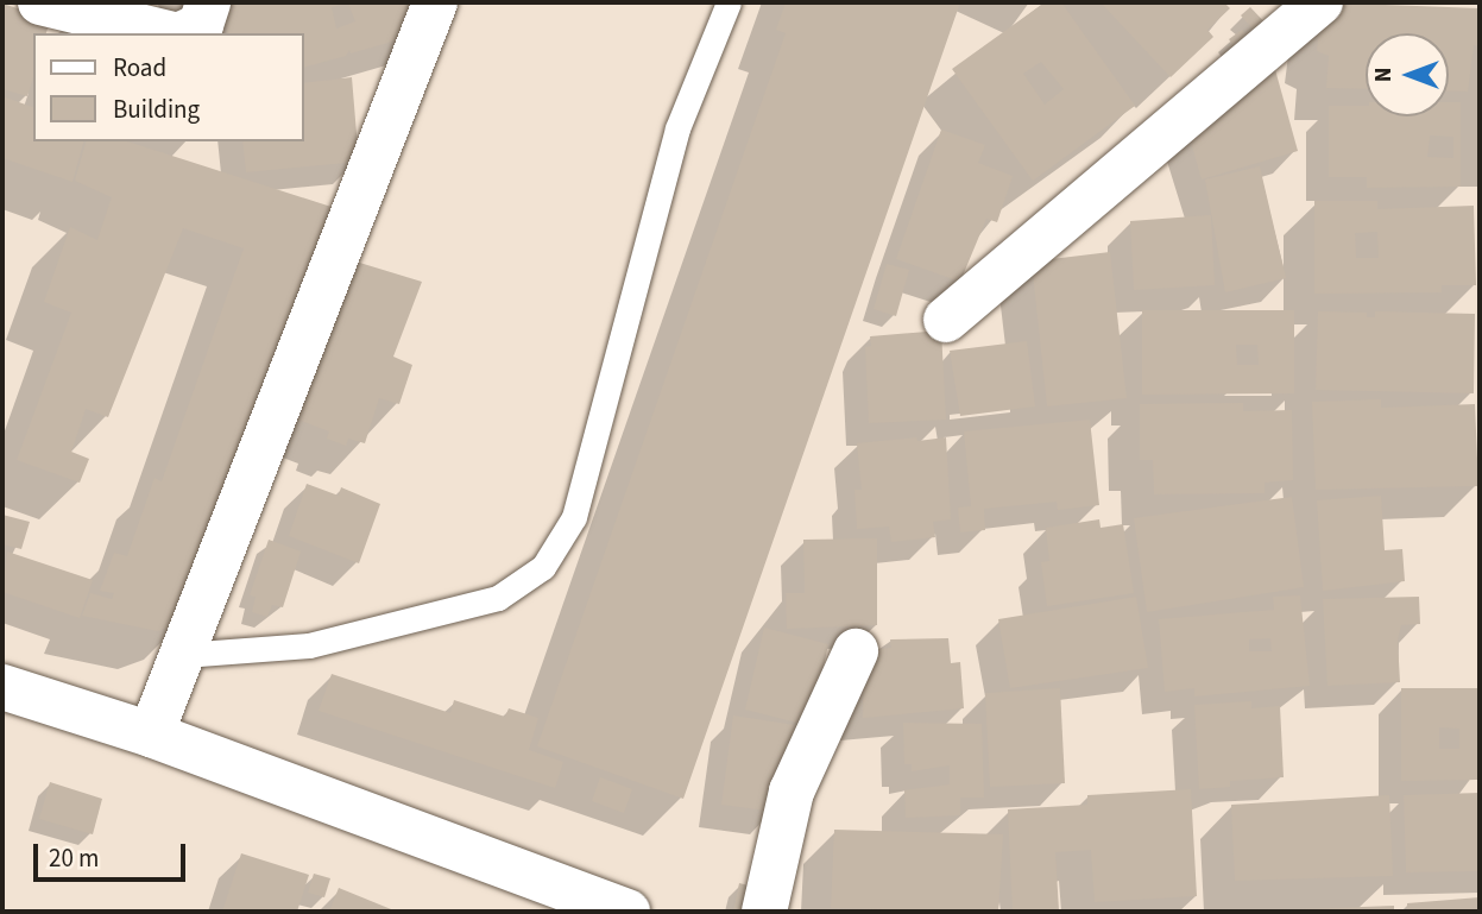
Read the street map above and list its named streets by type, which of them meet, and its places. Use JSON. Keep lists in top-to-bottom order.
{
  "legend": ["Road", "Building"],
  "scale_bar": "20 m",
  "north": "left"
}
